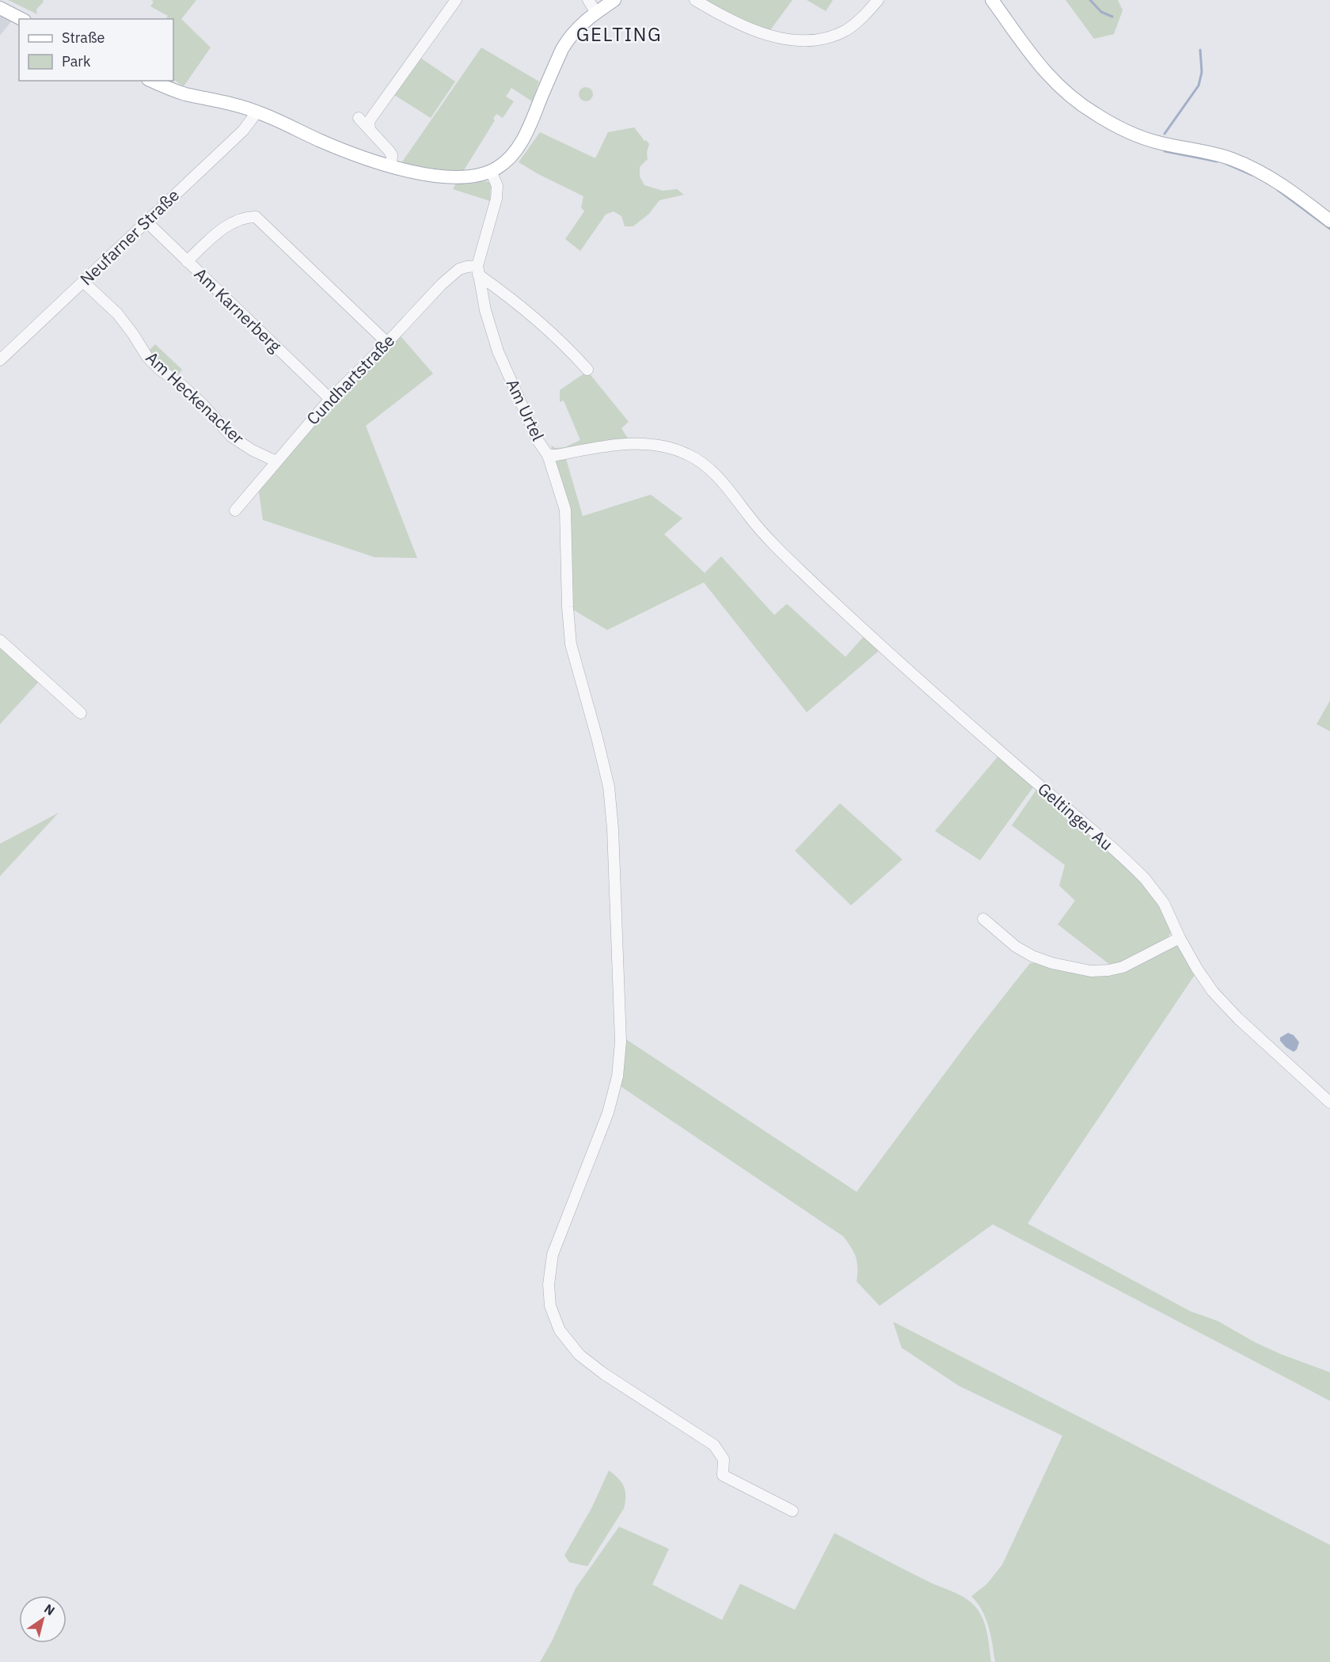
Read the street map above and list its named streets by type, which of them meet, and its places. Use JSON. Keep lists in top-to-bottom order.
{
  "streets": {
    "street": [
      "Neufarner Straße",
      "Am Karnerberg",
      "Cundhartstraße",
      "Am Heckenacker",
      "Am Urtel",
      "Geltinger Au"
    ]
  },
  "crossings": [
    ["Neufarner Straße", "Am Karnerberg"],
    ["Neufarner Straße", "Am Heckenacker"],
    ["Am Karnerberg", "Cundhartstraße"],
    ["Cundhartstraße", "Am Heckenacker"],
    ["Cundhartstraße", "Am Urtel"],
    ["Am Urtel", "Geltinger Au"]
  ],
  "districts": ["GELTING"],
  "legend": ["Straße", "Park"],
  "north": "top right"
}
